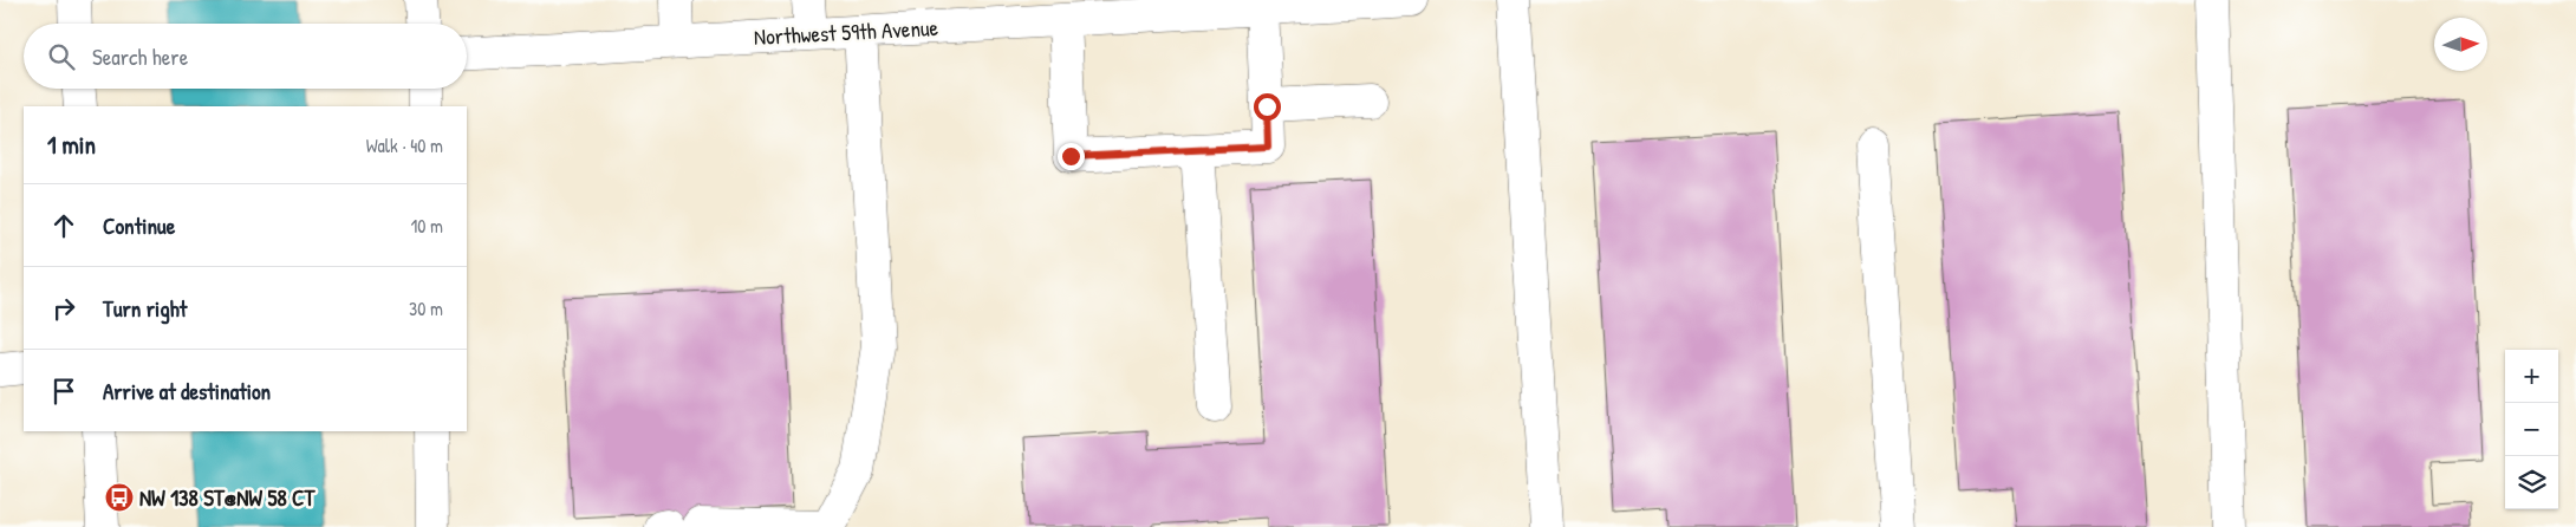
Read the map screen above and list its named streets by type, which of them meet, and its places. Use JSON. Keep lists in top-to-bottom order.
{
  "streets": {
    "street": ["Northwest 59th Avenue"]
  },
  "places": {
    "bus stop": ["NW 138 ST@NW 58 CT"]
  },
  "north": "right",
  "page": {
    "search": "Search here",
    "heading": ["1 min", "Walk · 40 m"],
    "list": [
      ["Continue", "10 m"],
      ["Turn right", "30 m"],
      "Arrive at destination"
    ],
    "map_buttons": ["+", "−"]
  }
}
